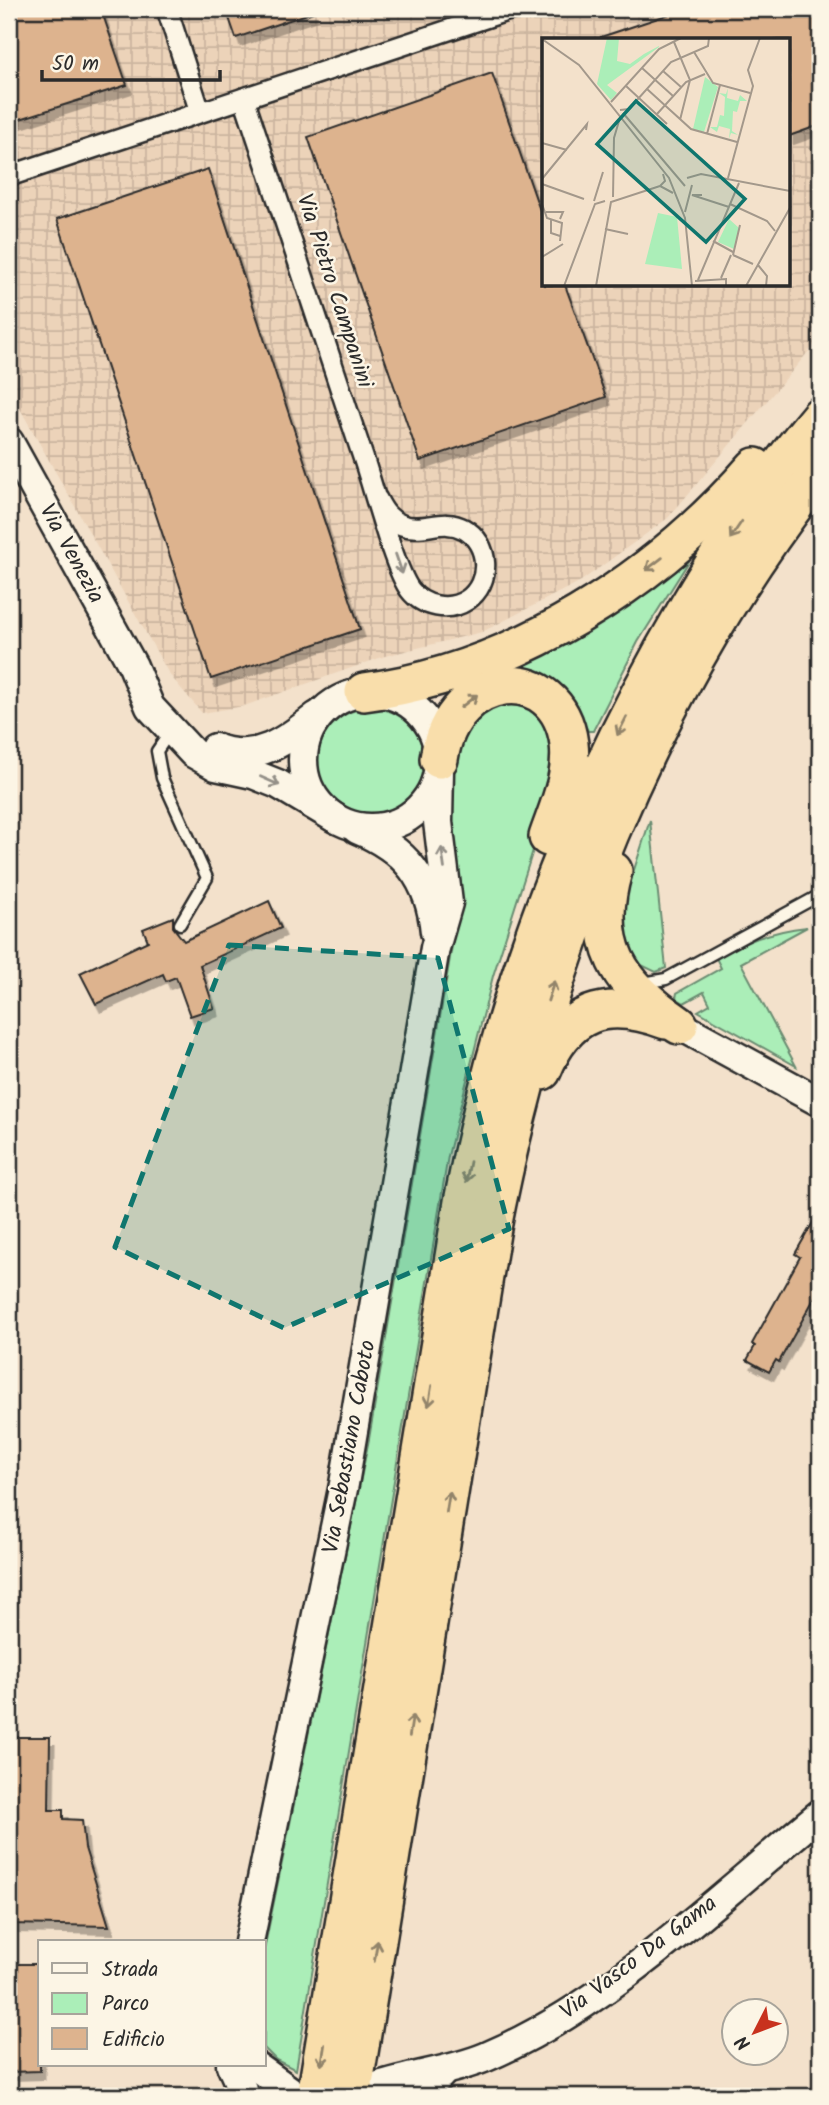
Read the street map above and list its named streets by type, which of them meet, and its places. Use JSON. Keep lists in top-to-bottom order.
{
  "streets": {
    "street": [
      "Via Pietro Campanini",
      "Via Venezia",
      "Via Sebastiano Caboto",
      "Via Vasco Da Gama"
    ]
  },
  "crossings": [
    ["Via Venezia", "Via Sebastiano Caboto"]
  ],
  "legend": ["Strada", "Parco", "Edificio"],
  "scale_bar": "50 m",
  "north": "bottom left"
}
